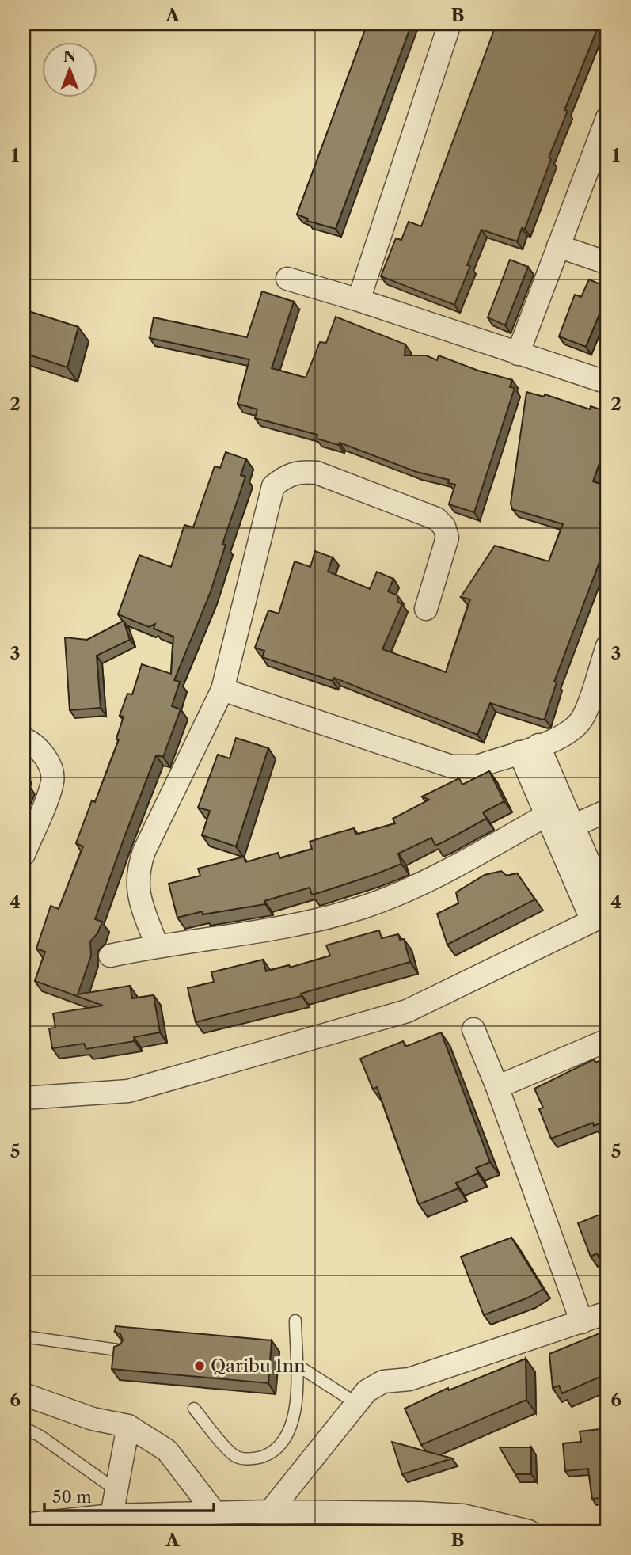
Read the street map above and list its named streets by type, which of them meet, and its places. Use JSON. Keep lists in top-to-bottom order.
{
  "places": ["Qaribu Inn"],
  "scale_bar": "50 m",
  "north": "top",
  "grid": {
    "columns": ["A", "B"],
    "rows": [
      "1",
      "2",
      "3",
      "4",
      "5",
      "6"
    ]
  }
}
